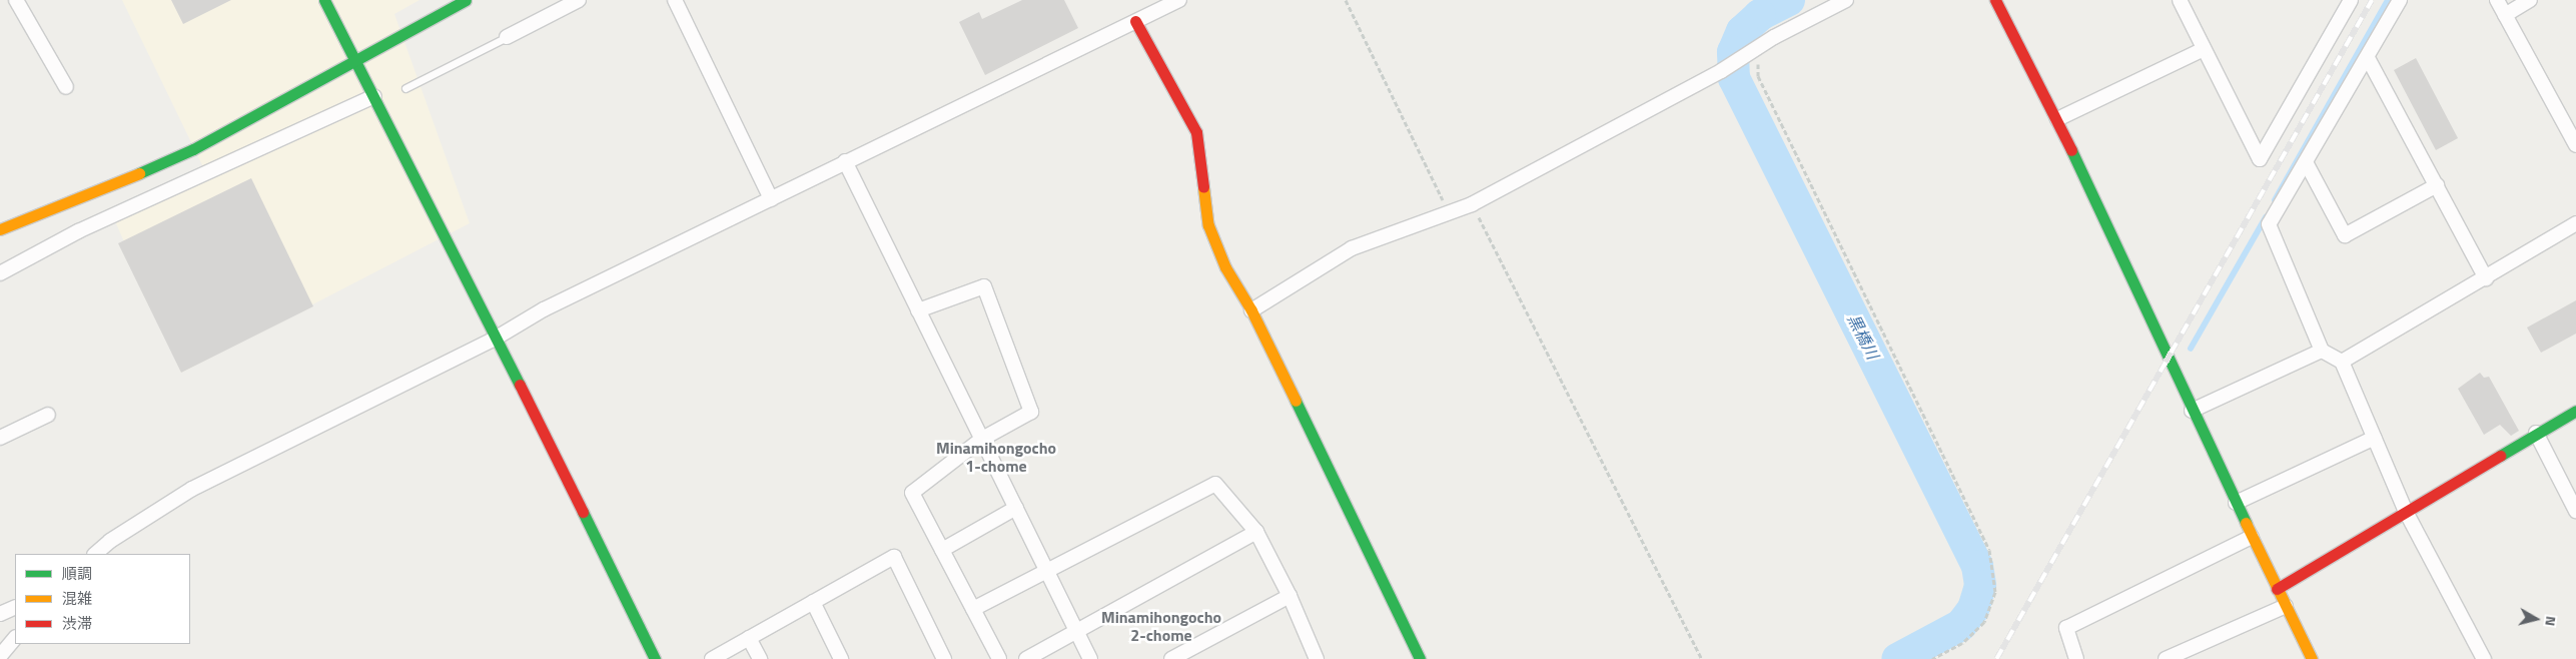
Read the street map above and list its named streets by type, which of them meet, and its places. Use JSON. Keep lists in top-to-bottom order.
{
  "districts": ["Minamihongocho 1-chome", "Minamihongocho 2-chome"],
  "water": ["黒橋川"],
  "legend": ["順調", "混雑", "渋滞"],
  "north": "right"
}
